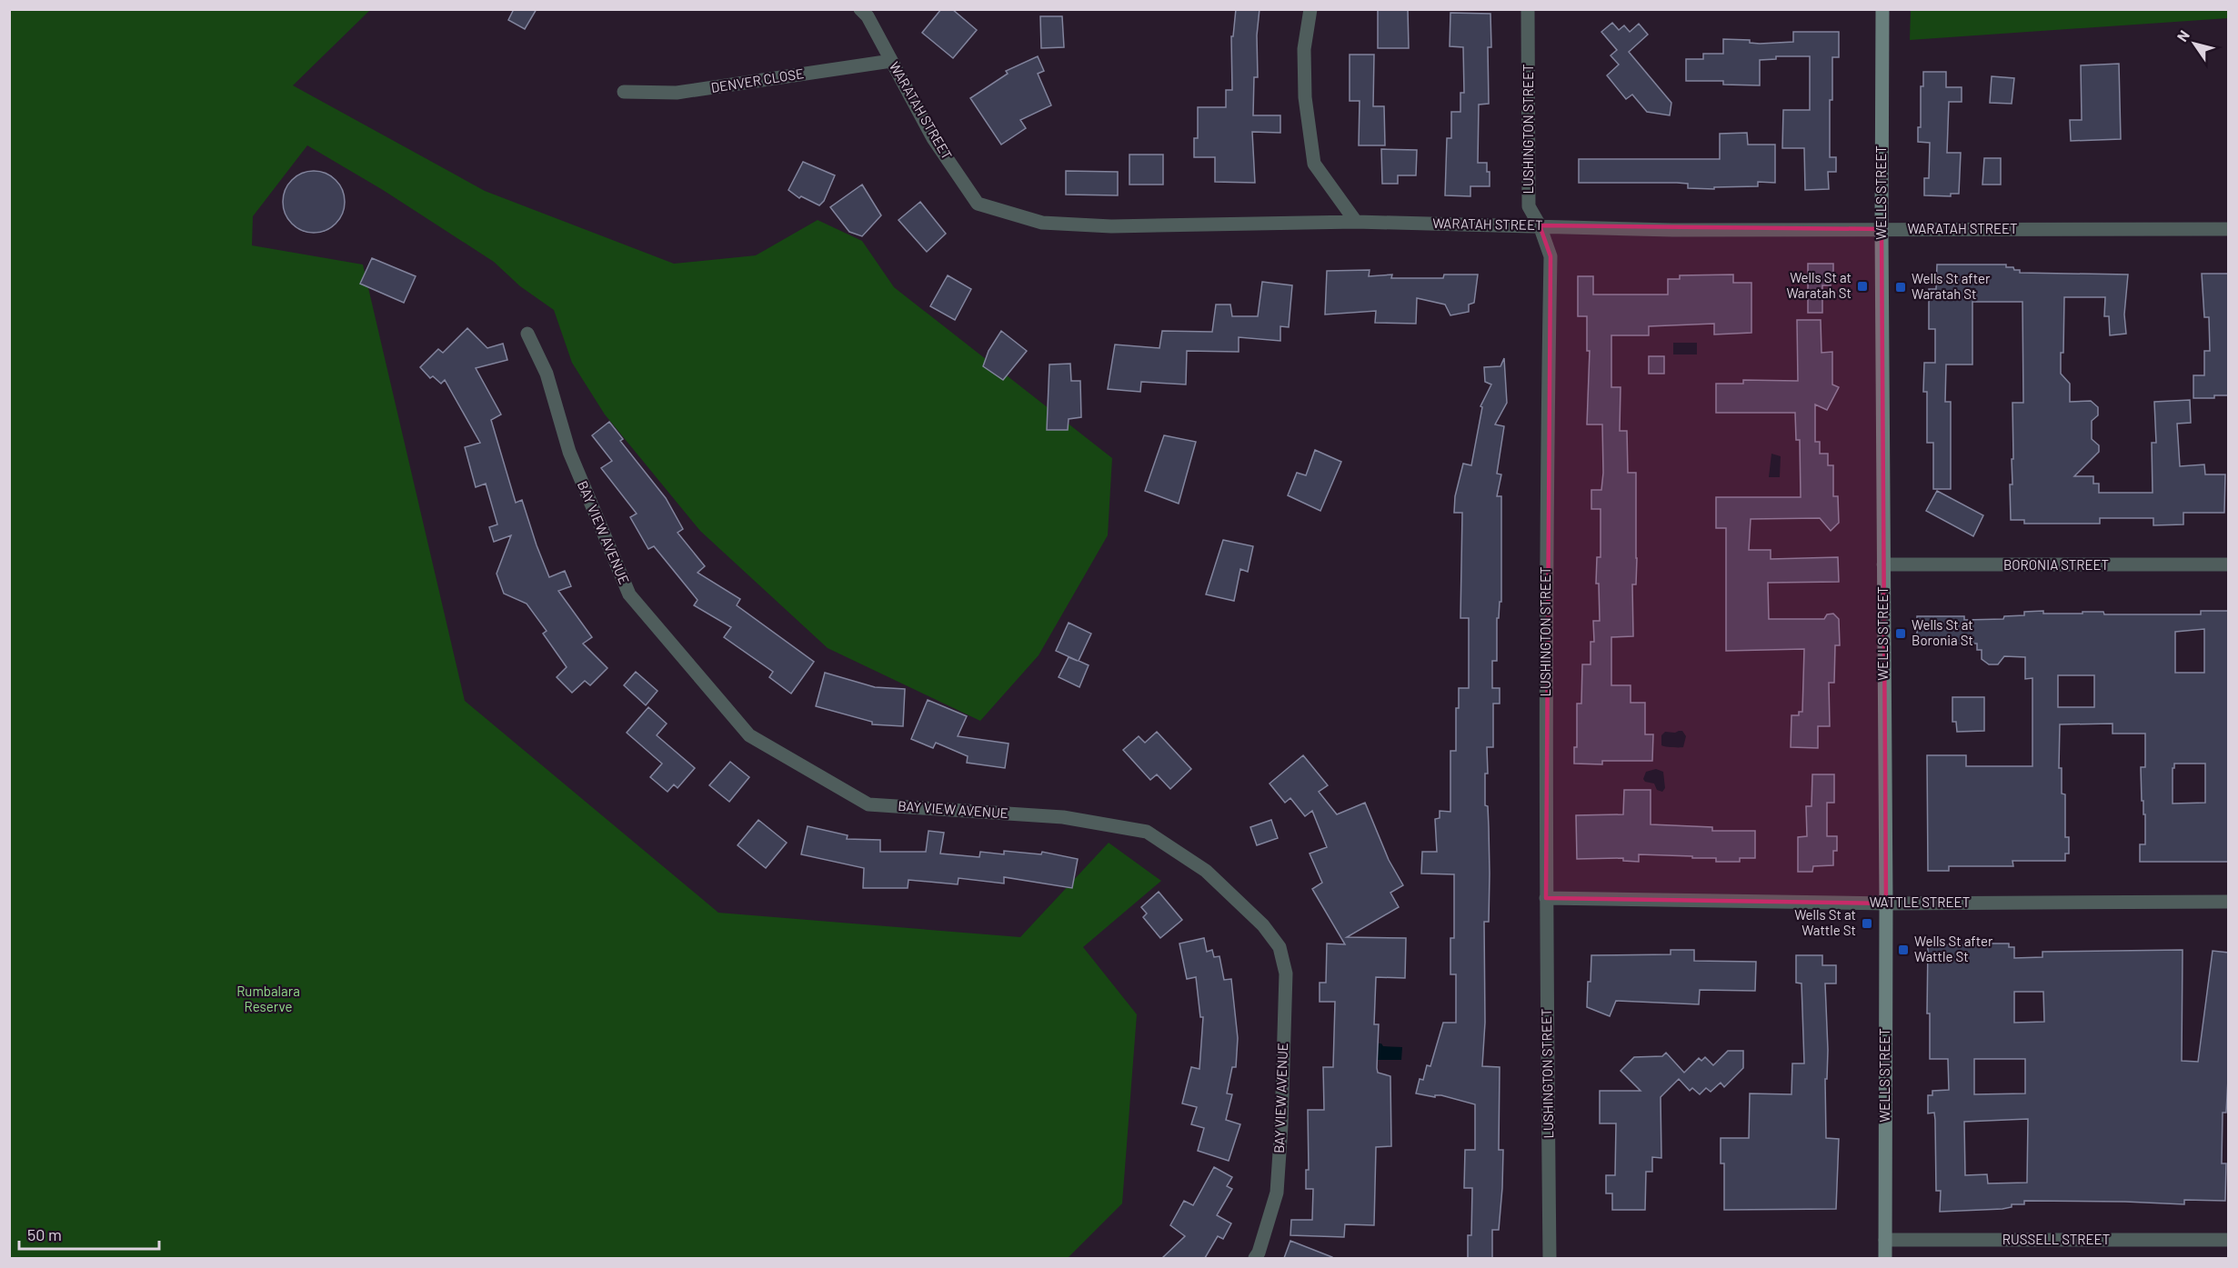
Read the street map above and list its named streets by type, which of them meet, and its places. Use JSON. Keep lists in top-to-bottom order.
{
  "streets": {
    "street": [
      "DENVER CLOSE",
      "WARATAH STREET",
      "LUSHINGTON STREET",
      "WELLS STREET",
      "BAY VIEW AVENUE",
      "BORONIA STREET",
      "WATTLE STREET",
      "RUSSELL STREET"
    ]
  },
  "crossings": [
    ["DENVER CLOSE", "WARATAH STREET"],
    ["WARATAH STREET", "LUSHINGTON STREET"],
    ["WARATAH STREET", "WELLS STREET"],
    ["LUSHINGTON STREET", "WATTLE STREET"],
    ["WELLS STREET", "BORONIA STREET"],
    ["WELLS STREET", "WATTLE STREET"],
    ["WELLS STREET", "RUSSELL STREET"]
  ],
  "parks": ["Rumbalara Reserve"],
  "places": {
    "transit": [
      "Wells St at Waratah St",
      "Wells St after Waratah St",
      "Wells St at Boronia St",
      "Wells St at Wattle St",
      "Wells St after Wattle St"
    ]
  },
  "scale_bar": "50 m",
  "north": "top left"
}
